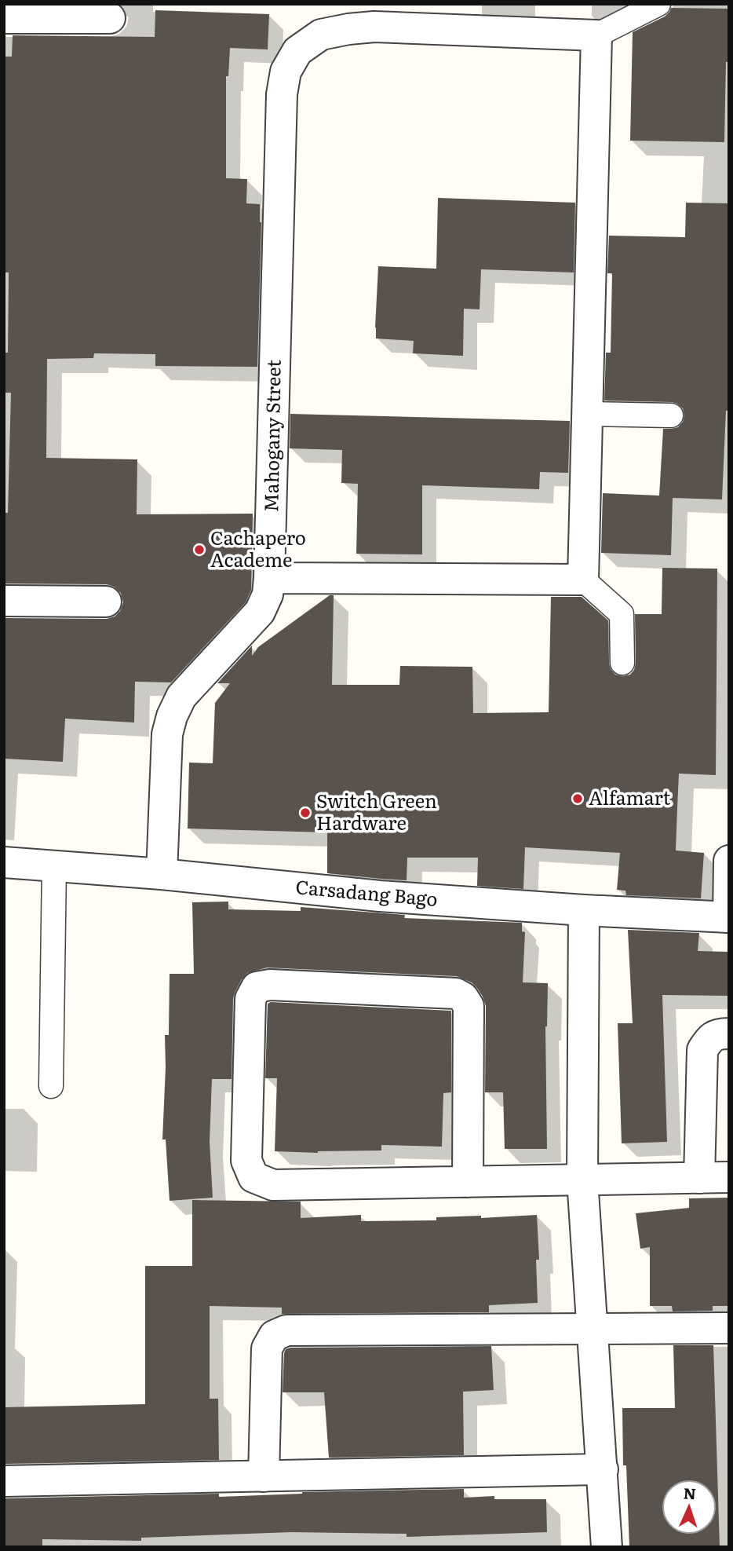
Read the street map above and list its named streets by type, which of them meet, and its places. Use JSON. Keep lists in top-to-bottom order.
{
  "streets": {
    "street": ["Mahogany Street", "Carsadang Bago"]
  },
  "crossings": [
    ["Mahogany Street", "Carsadang Bago"]
  ],
  "places": ["Cachapero Academe", "Alfamart", "Switch Green Hardware"],
  "north": "top"
}
